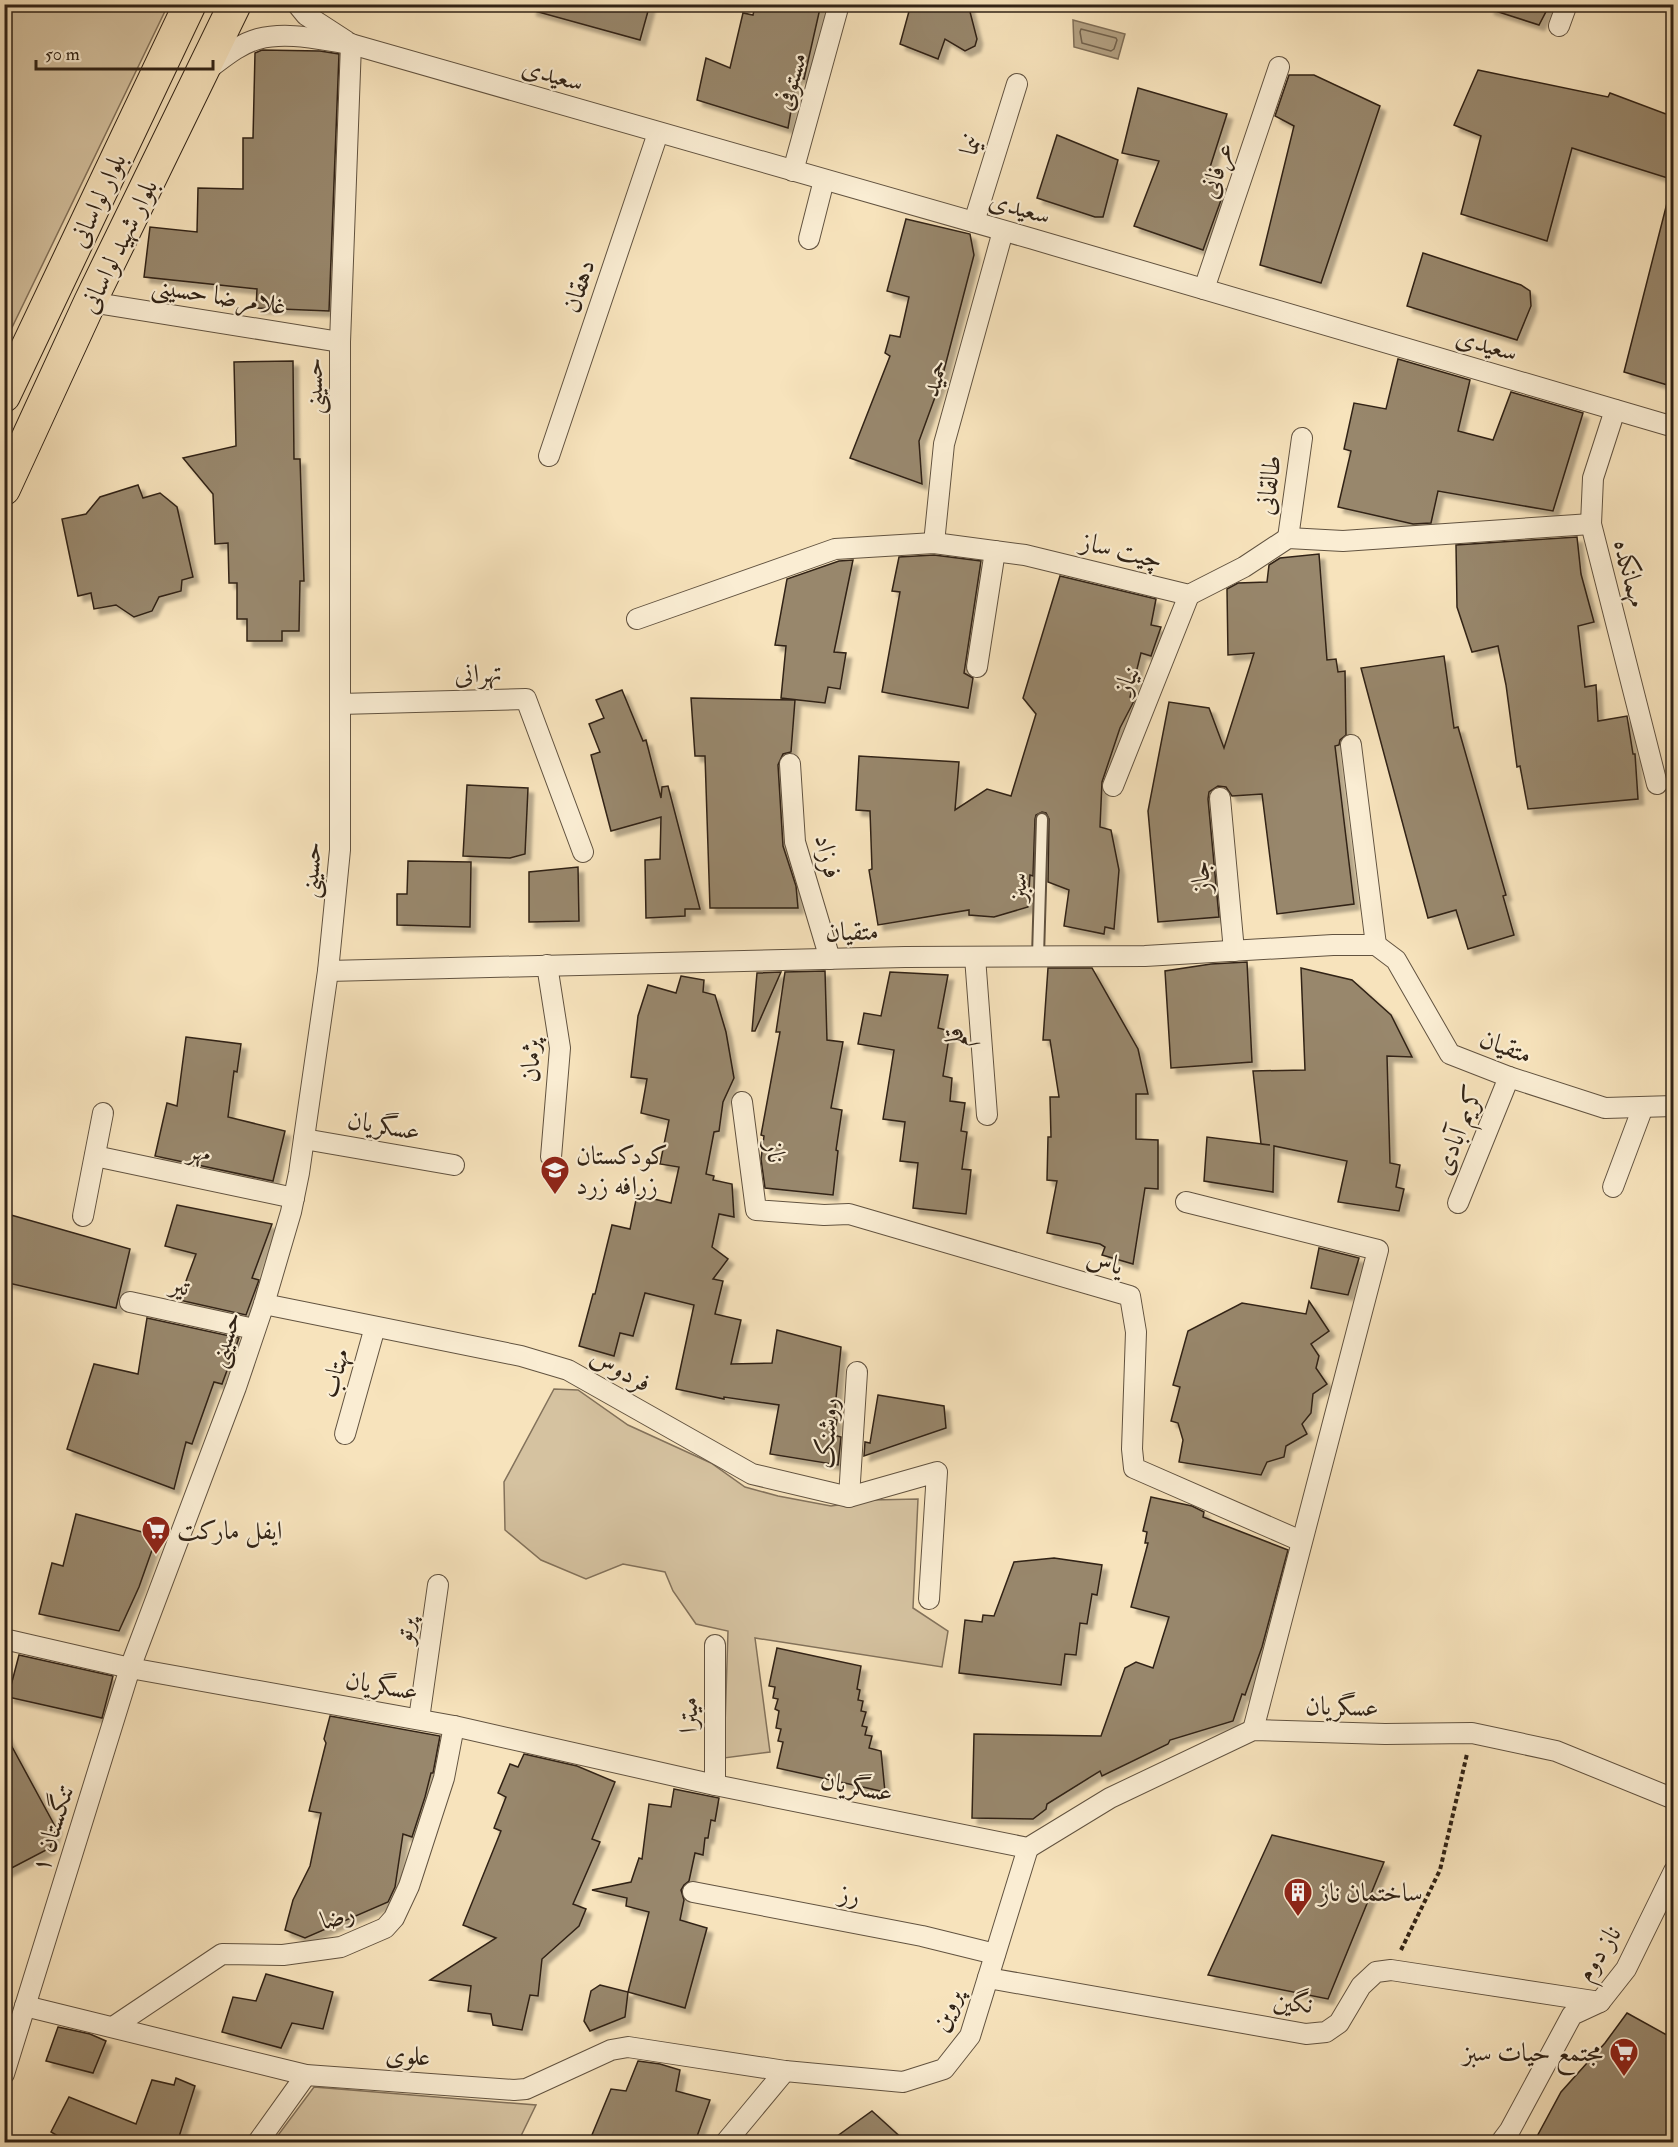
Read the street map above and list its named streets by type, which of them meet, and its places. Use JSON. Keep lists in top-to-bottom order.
{
  "streets": {
    "main road": ["بلوار لواسانی", "بلوار شهید لواسانی"],
    "street": [
      "سعیدی",
      "مستوفی",
      "نیما",
      "عرفانی",
      "دهقان",
      "غلامرضا حسینی",
      "حمید",
      "حسینی",
      "طالقانی",
      "چیت ساز",
      "مهمانکده",
      "تهرانی",
      "نیاز",
      "فرزاد",
      "جاز",
      "متقیان",
      "قلم",
      "پژمان",
      "عسگریان",
      "کریم آبادی",
      "مهر",
      "ناز",
      "یاس",
      "تیر",
      "فردوس",
      "مهتاب",
      "روشنک",
      "پرتو",
      "میترا",
      "تنگستان ۱",
      "رز",
      "رضا",
      "ناز دوم",
      "نگین",
      "پروین",
      "علوی"
    ],
    "lane": ["سبز"]
  },
  "crossings": [
    ["سعیدی", "مستوفی"],
    ["سعیدی", "نیما"],
    ["سعیدی", "عرفانی"],
    ["سعیدی", "بلوار شهید لواسانی"],
    ["سعیدی", "دهقان"],
    ["سعیدی", "حمید"],
    ["سعیدی", "حسینی"],
    ["سعیدی", "مهمانکده"],
    ["بلوار شهید لواسانی", "غلامرضا حسینی"],
    ["غلامرضا حسینی", "حسینی"],
    ["حمید", "چیت ساز"],
    ["حسینی", "تهرانی"],
    ["حسینی", "متقیان"],
    ["حسینی", "عسگریان"],
    ["حسینی", "مهر"],
    ["حسینی", "تیر"],
    ["حسینی", "فردوس"],
    ["حسینی", "تنگستان ۱"],
    ["طالقانی", "چیت ساز"],
    ["چیت ساز", "نیاز"],
    ["فرزاد", "متقیان"],
    ["جاز", "متقیان"],
    ["سبز", "متقیان"],
    ["متقیان", "قلم"],
    ["متقیان", "پژمان"],
    ["متقیان", "کریم آبادی"],
    ["عسگریان", "پرتو"],
    ["عسگریان", "میترا"],
    ["عسگریان", "تنگستان ۱"],
    ["عسگریان", "رضا"],
    ["عسگریان", "پروین"],
    ["ناز", "یاس"],
    ["فردوس", "مهتاب"],
    ["فردوس", "روشنک"],
    ["تنگستان ۱", "علوی"],
    ["رز", "پروین"],
    ["رضا", "علوی"],
    ["نگین", "پروین"],
    ["پروین", "علوی"]
  ],
  "places": {
    "school or university": ["کودکستان زرافه زرد"],
    "supermarket": ["ایفل مارکت", "مجتمع حیات سبز"],
    "building": ["ساختمان ناز"]
  },
  "scale_bar": "50 m"
}
